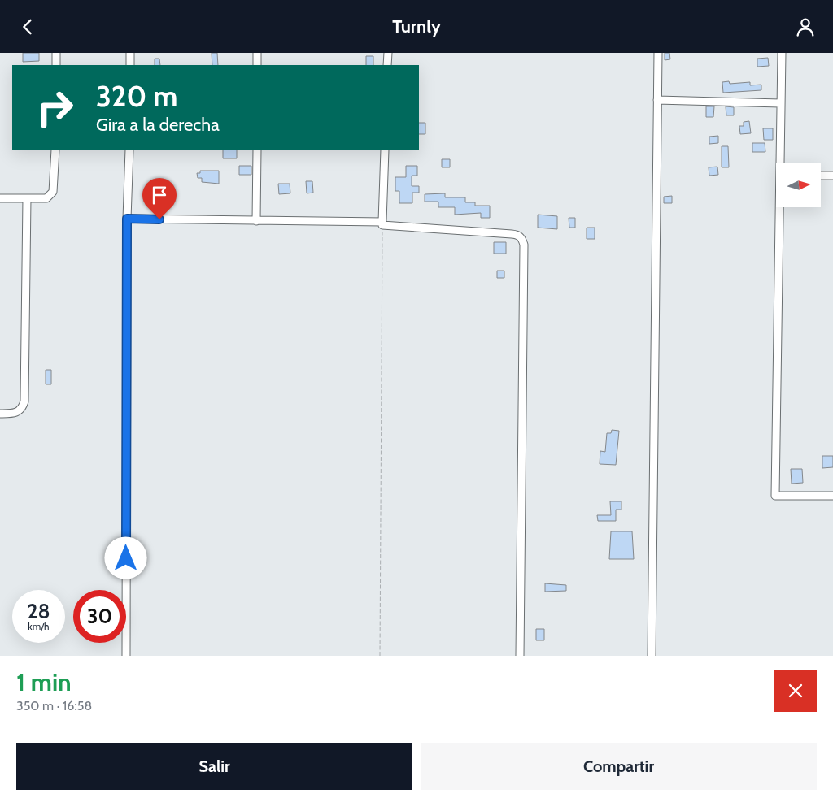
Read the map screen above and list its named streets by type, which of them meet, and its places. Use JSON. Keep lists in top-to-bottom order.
{
  "north": "right",
  "page": {
    "header": "Turnly",
    "turn": ["320 m", "Gira a la derecha"],
    "speed": "28 km/h",
    "limit": "30",
    "heading": ["1 min", "350 m · 16:58"],
    "buttons": ["Salir", "Compartir"]
  }
}
